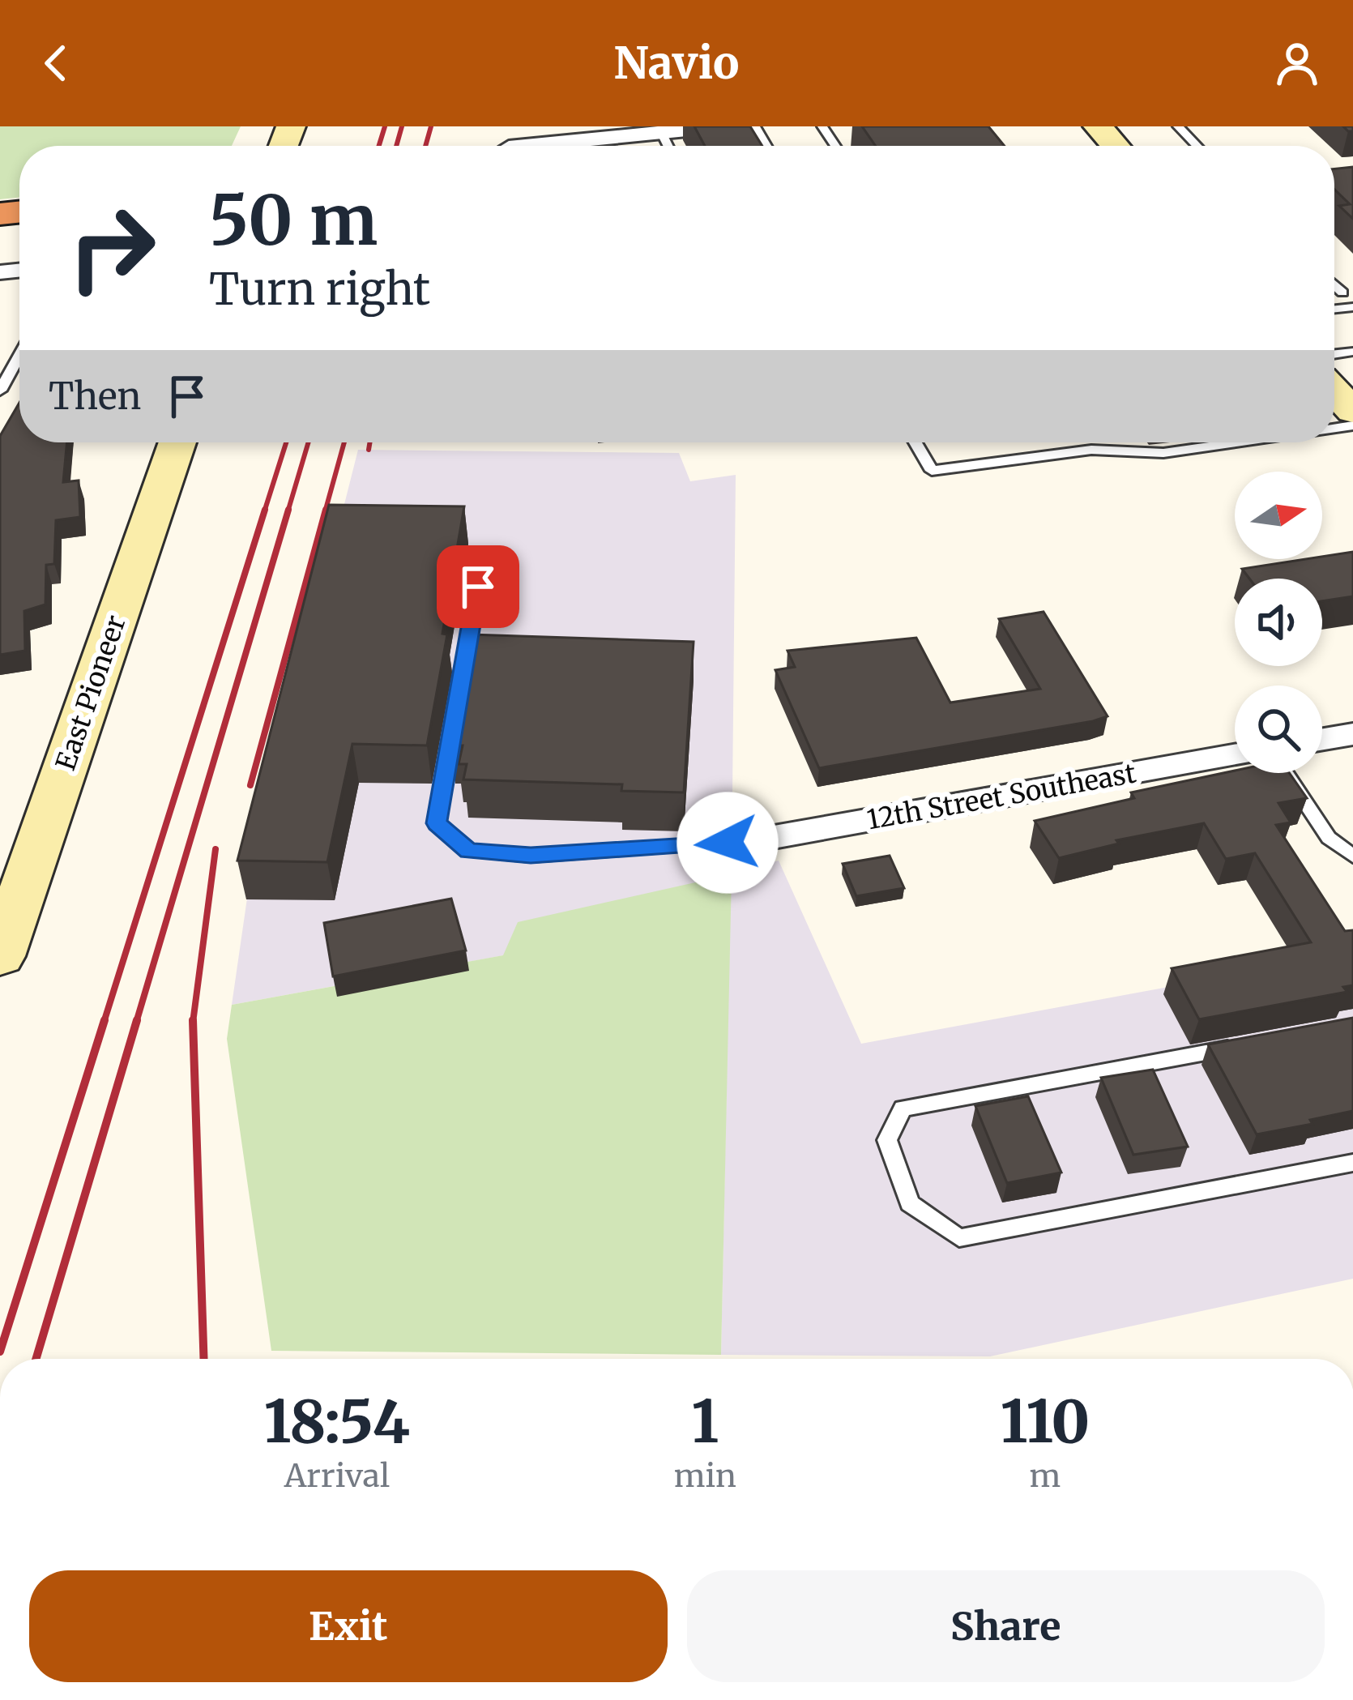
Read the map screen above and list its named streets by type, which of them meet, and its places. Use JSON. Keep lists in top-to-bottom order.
{
  "streets": {
    "street": ["East Pioneer", "12th Street Southeast"]
  },
  "north": "right",
  "page": {
    "header": "Navio",
    "turn": ["50 m", "Turn right"],
    "then": "Then",
    "eta": [
      "18:54",
      "Arrival",
      "1",
      "min",
      "110",
      "m"
    ],
    "buttons": ["Exit", "Share"]
  }
}
